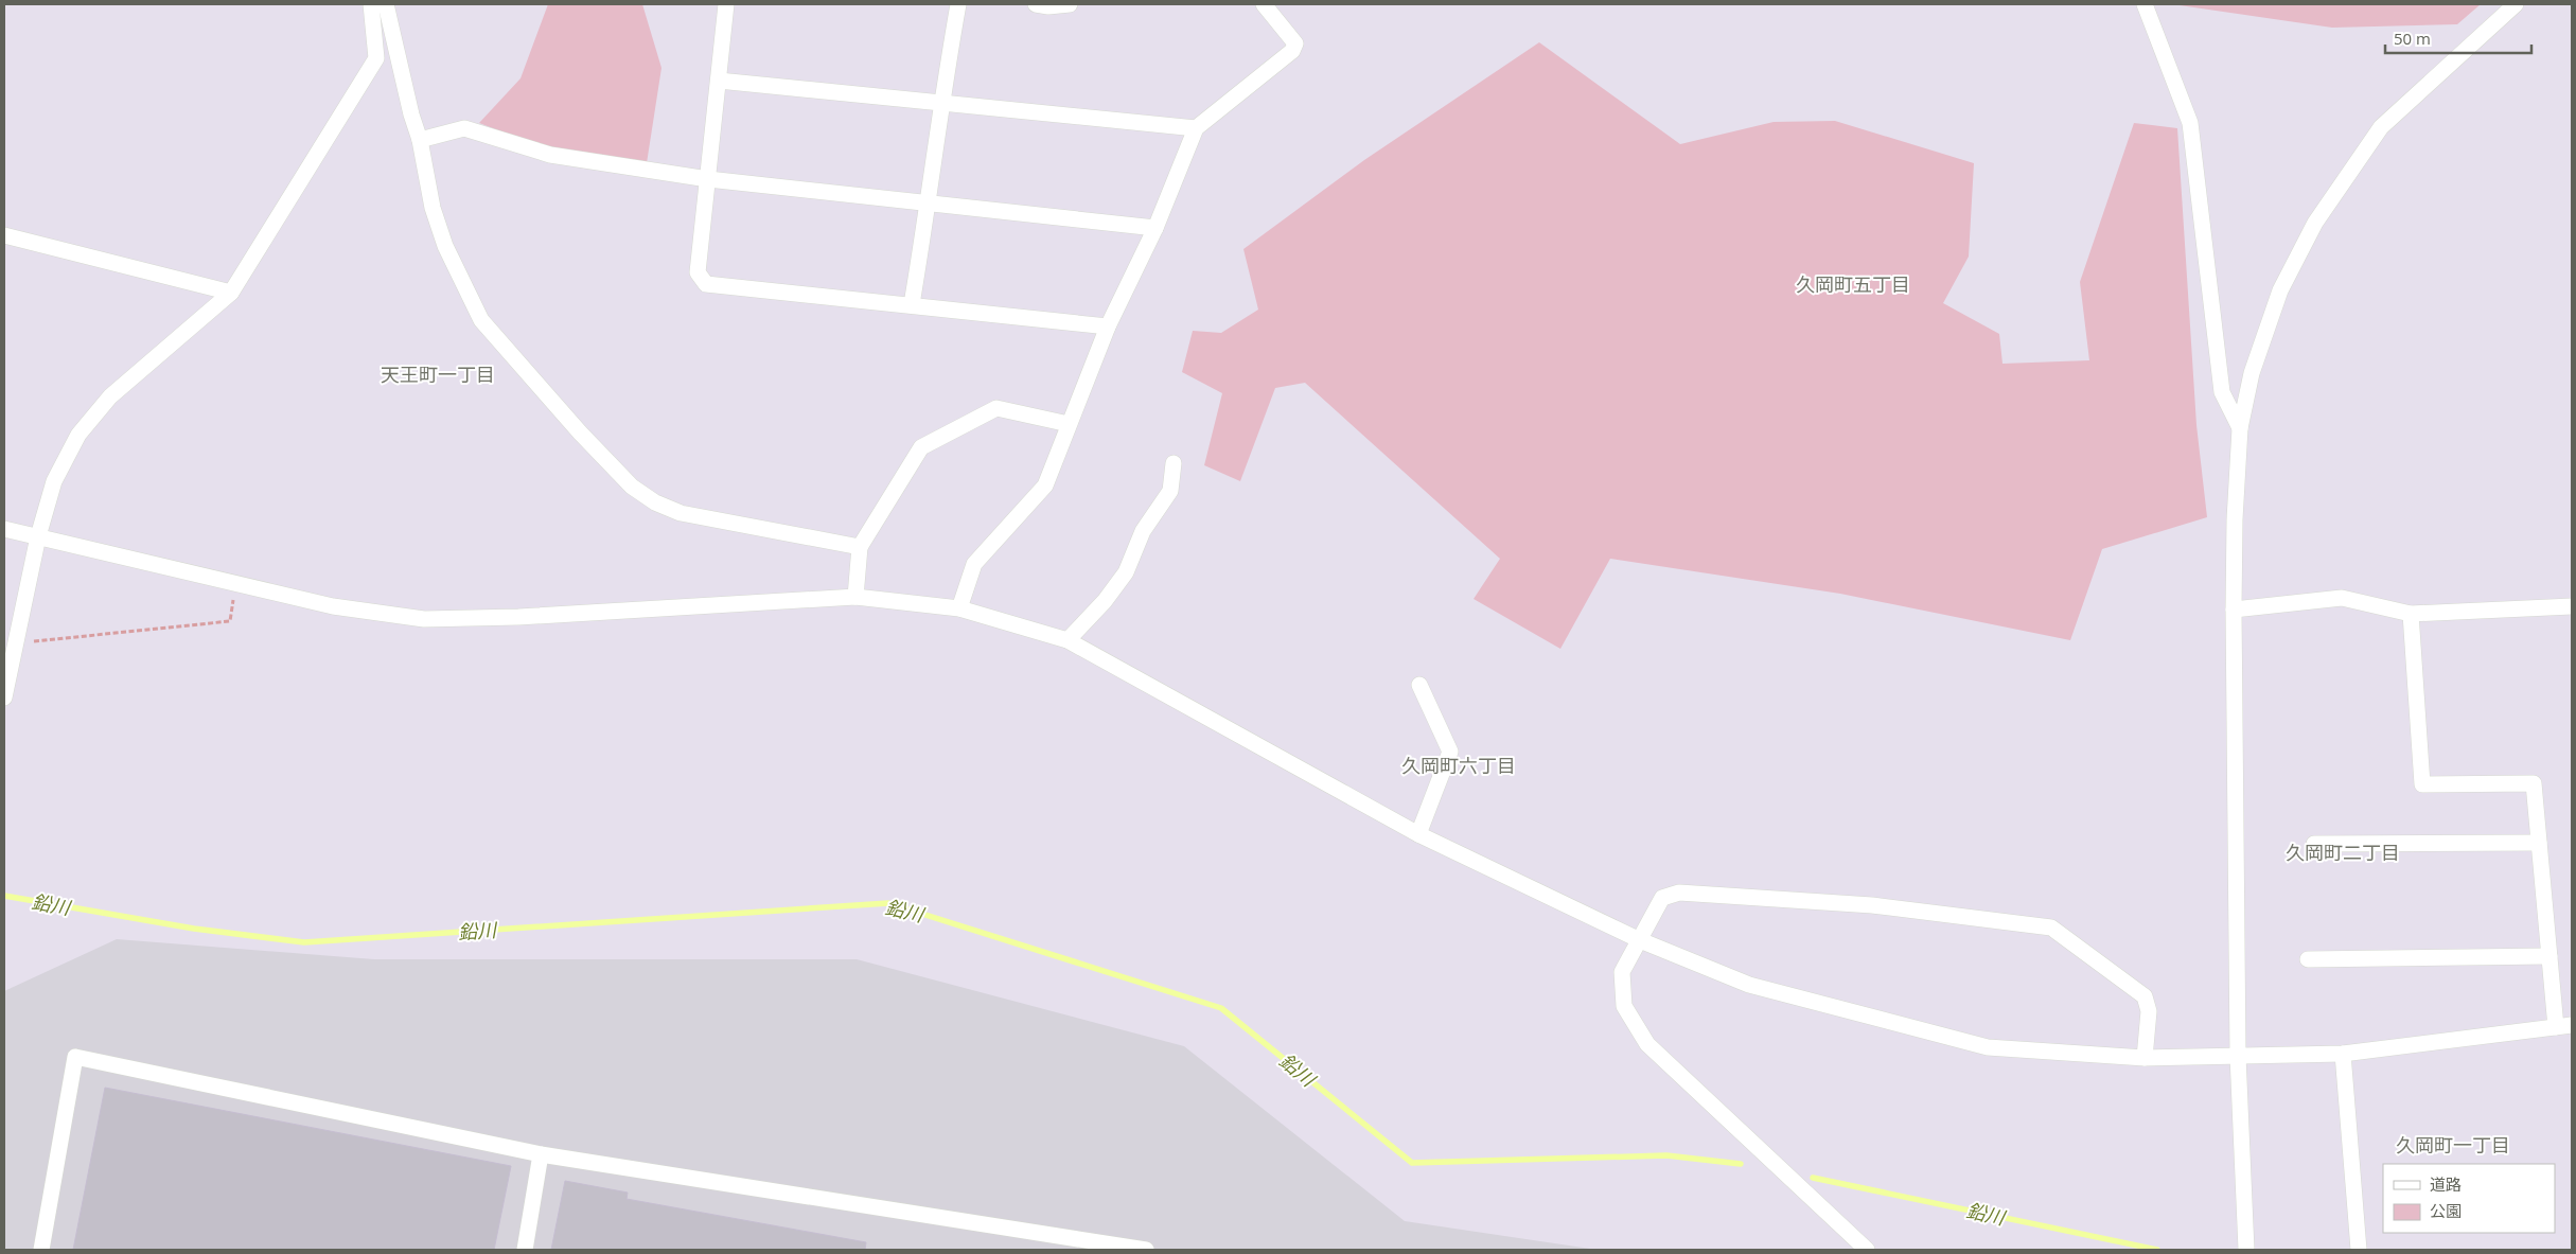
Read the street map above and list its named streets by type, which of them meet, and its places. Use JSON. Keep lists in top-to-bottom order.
{
  "districts": [
    "久岡町五丁目",
    "天王町一丁目",
    "久岡町六丁目",
    "久岡町二丁目",
    "久岡町一丁目"
  ],
  "water": ["鉛川"],
  "legend": ["道路", "公園"],
  "scale_bar": "50 m"
}
